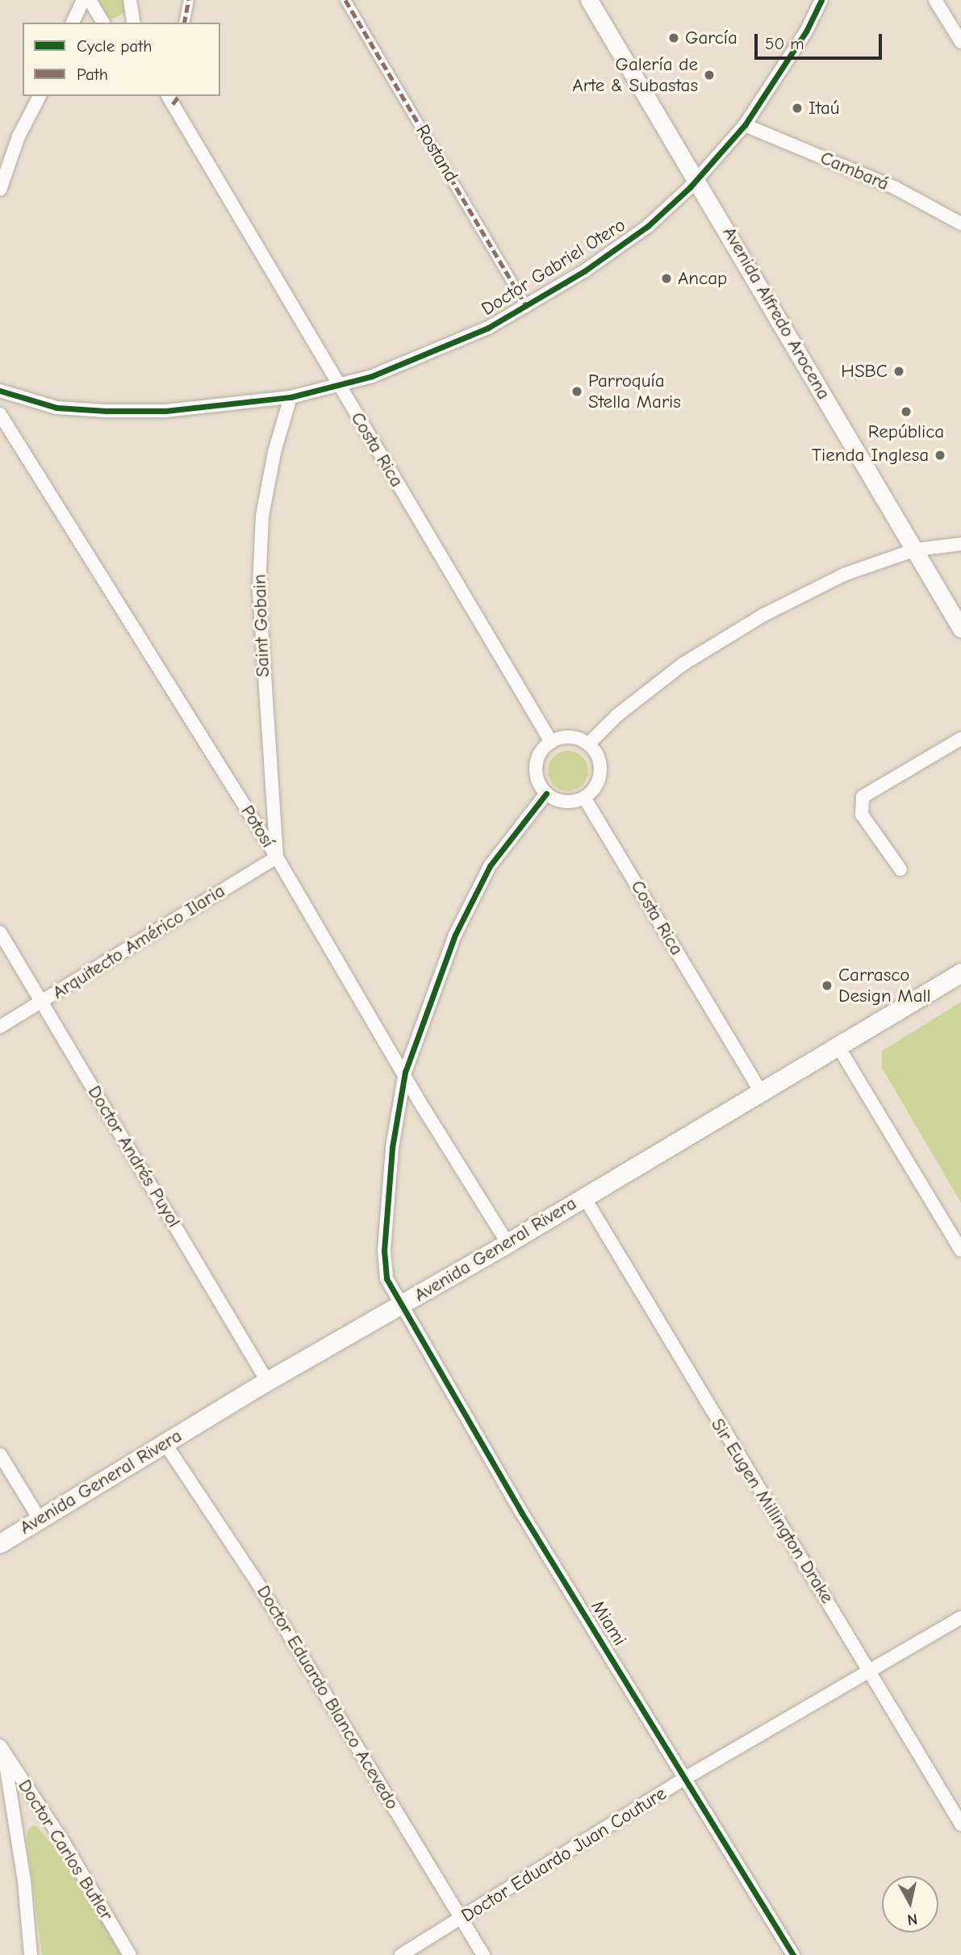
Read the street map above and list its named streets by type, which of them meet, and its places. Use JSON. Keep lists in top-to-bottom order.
{
  "streets": {
    "main road": ["Avenida General Rivera"],
    "street": [
      "Rostand",
      "Cambará",
      "Doctor Gabriel Otero",
      "Avenida Alfredo Arocena",
      "Costa Rica",
      "Saint Gobain",
      "Potosí",
      "Arquitecto Américo Ilaria",
      "Doctor Andrés Puyol",
      "Sir Eugen Millington Drake",
      "Miami",
      "Doctor Eduardo Blanco Acevedo",
      "Doctor Carlos Butler",
      "Doctor Eduardo Juan Couture"
    ]
  },
  "crossings": [
    ["Rostand", "Doctor Gabriel Otero"],
    ["Cambará", "Doctor Gabriel Otero"],
    ["Doctor Gabriel Otero", "Avenida Alfredo Arocena"],
    ["Doctor Gabriel Otero", "Costa Rica"],
    ["Doctor Gabriel Otero", "Saint Gobain"],
    ["Costa Rica", "Avenida General Rivera"],
    ["Costa Rica", "Miami"],
    ["Saint Gobain", "Potosí"],
    ["Saint Gobain", "Arquitecto Américo Ilaria"],
    ["Potosí", "Arquitecto Américo Ilaria"],
    ["Potosí", "Avenida General Rivera"],
    ["Potosí", "Miami"],
    ["Arquitecto Américo Ilaria", "Doctor Andrés Puyol"],
    ["Doctor Andrés Puyol", "Avenida General Rivera"],
    ["Avenida General Rivera", "Sir Eugen Millington Drake"],
    ["Avenida General Rivera", "Miami"],
    ["Avenida General Rivera", "Doctor Eduardo Blanco Acevedo"],
    ["Sir Eugen Millington Drake", "Doctor Eduardo Juan Couture"],
    ["Miami", "Doctor Eduardo Juan Couture"],
    ["Doctor Eduardo Blanco Acevedo", "Doctor Eduardo Juan Couture"]
  ],
  "places": [
    "García",
    "Galería de Arte & Subastas",
    "Itaú",
    "Ancap",
    "HSBC",
    "Parroquía Stella Maris",
    "República",
    "Tienda Inglesa",
    "Carrasco Design Mall"
  ],
  "legend": ["Cycle path", "Path"],
  "scale_bar": "50 m",
  "north": "bottom"
}
